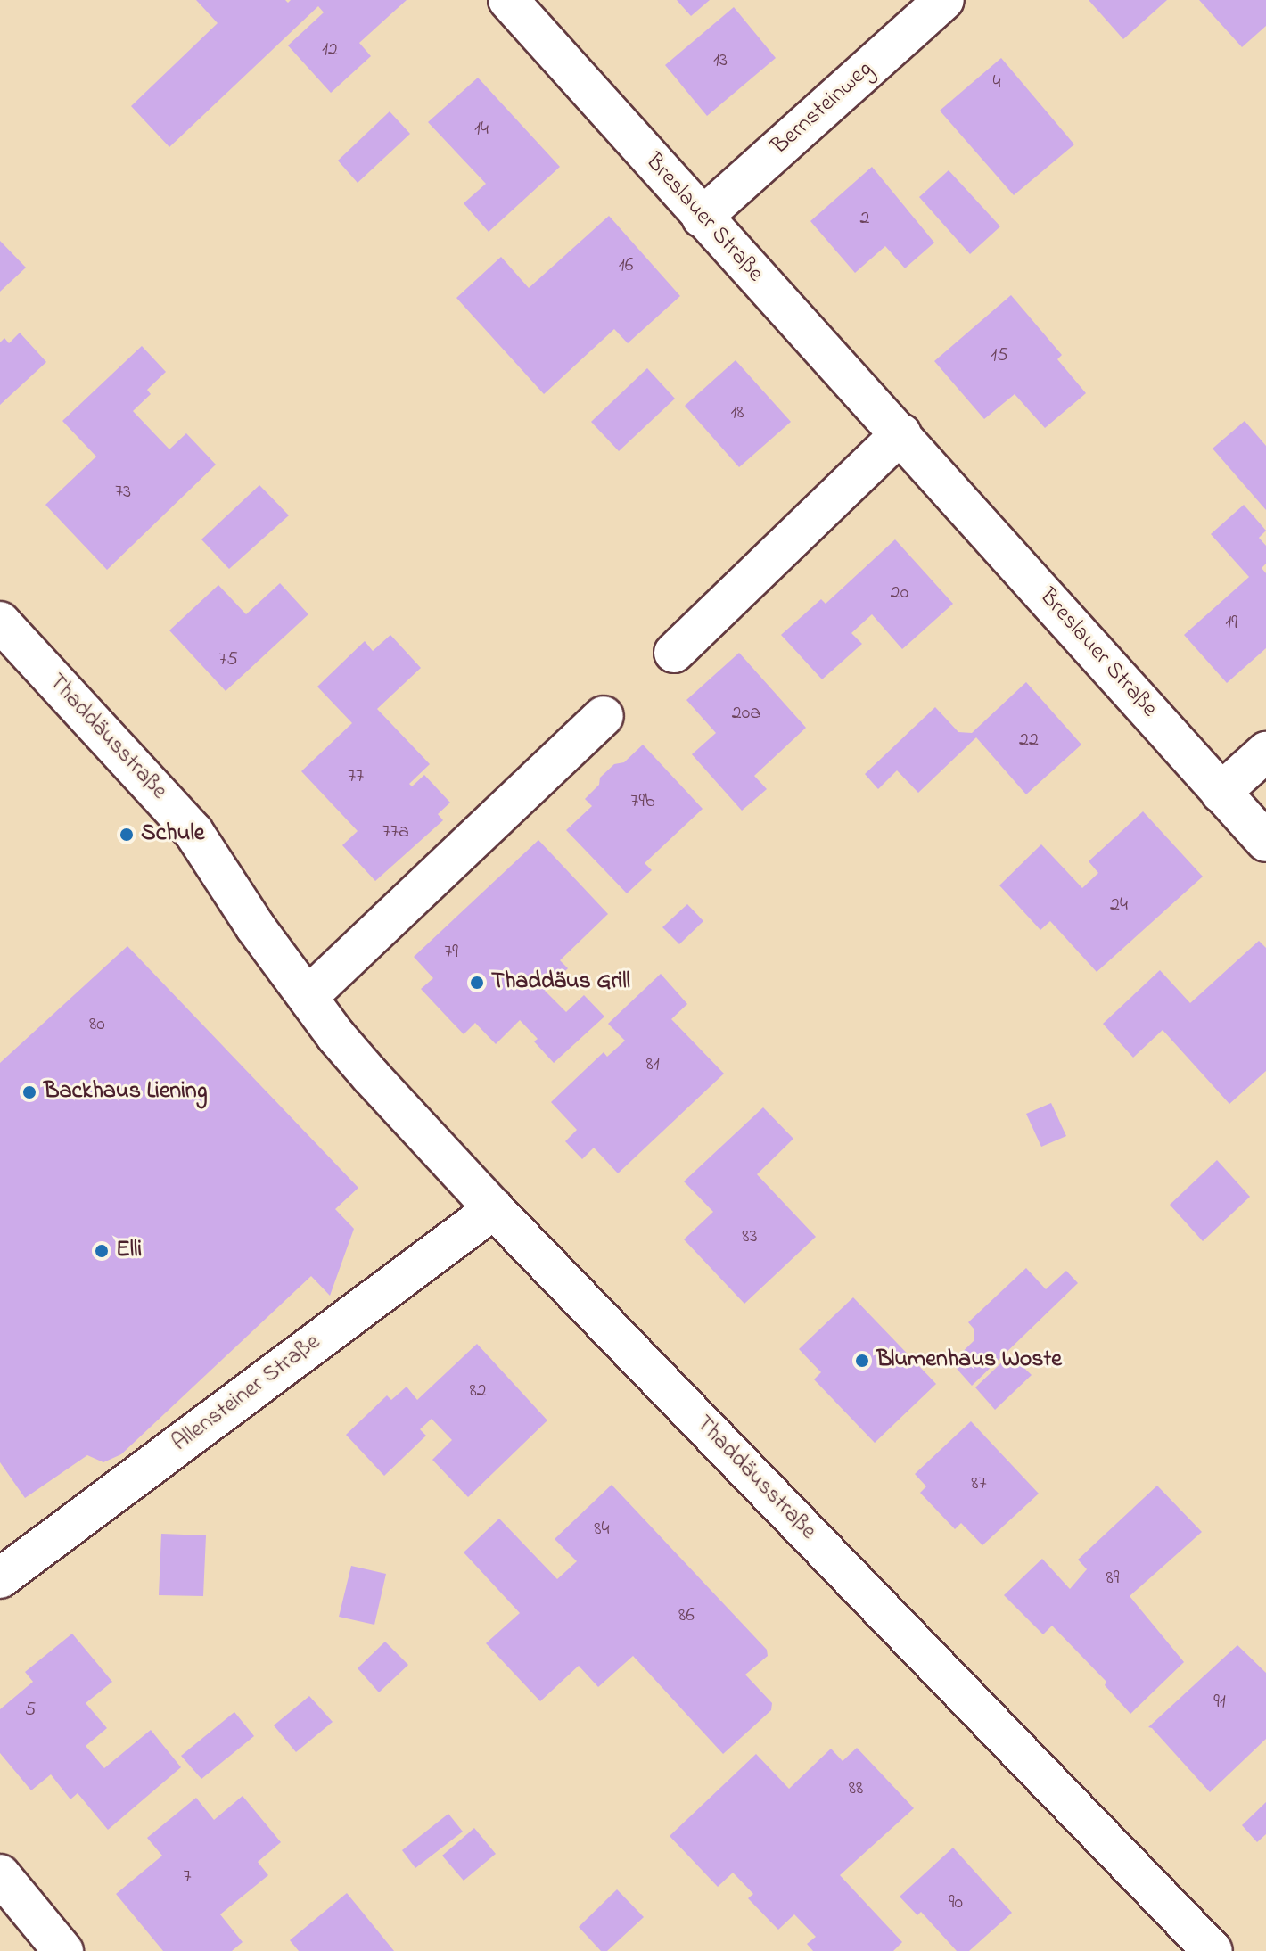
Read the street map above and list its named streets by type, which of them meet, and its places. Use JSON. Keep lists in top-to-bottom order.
{
  "streets": {
    "street": [
      "Bernsteinweg",
      "Breslauer Straße",
      "Thaddäusstraße",
      "Allensteiner Straße"
    ]
  },
  "crossings": [
    ["Bernsteinweg", "Breslauer Straße"],
    ["Thaddäusstraße", "Allensteiner Straße"]
  ],
  "places": [
    "Schule",
    "Thaddäus Grill",
    "Backhaus Liening",
    "Elli",
    "Blumenhaus Woste"
  ],
  "house_numbers": [
    "12",
    "13",
    "4",
    "14",
    "2",
    "16",
    "15",
    "18",
    "73",
    "20",
    "19",
    "75",
    "20a",
    "22",
    "77",
    "79b",
    "77a",
    "24",
    "79",
    "80",
    "81",
    "83",
    "82",
    "87",
    "84",
    "89",
    "86",
    "91",
    "5",
    "88",
    "7",
    "90"
  ]
}
